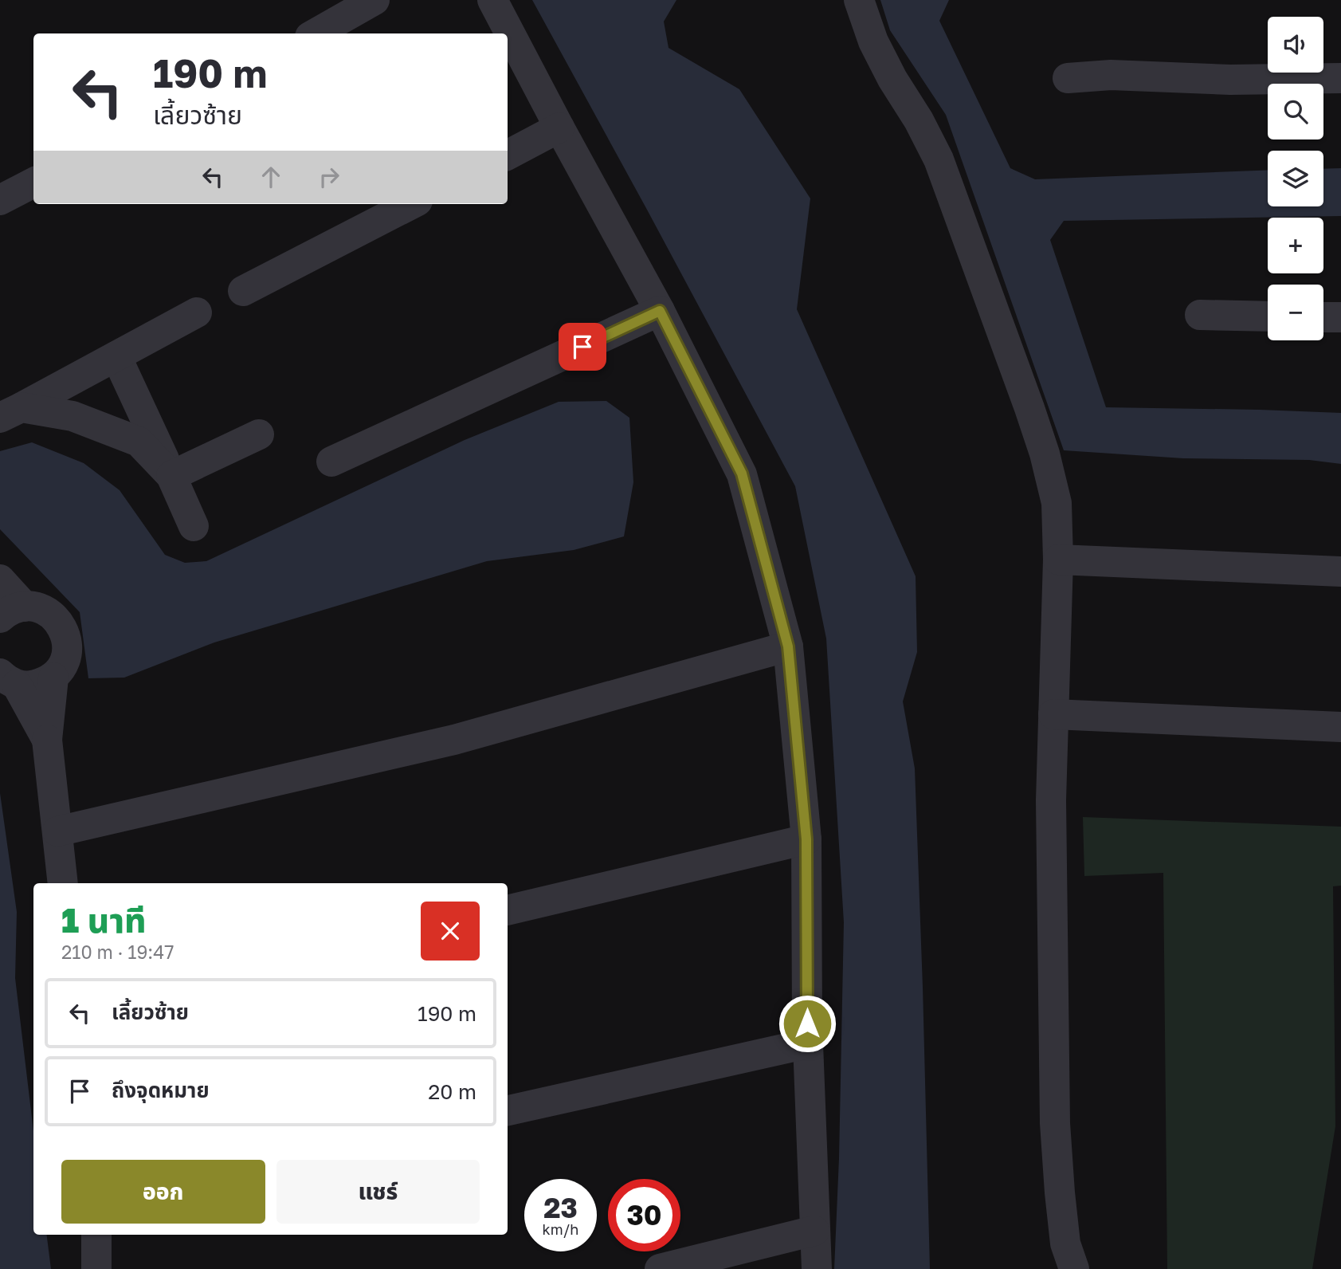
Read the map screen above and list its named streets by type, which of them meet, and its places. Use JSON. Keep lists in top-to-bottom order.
{
  "page": {
    "map_buttons": ["+", "−"],
    "turn": ["190 m", "เลี้ยวซ้าย"],
    "heading": ["1 นาที", "210 m · 19:47"],
    "list": [
      {
        "name": "เลี้ยวซ้าย",
        "value": "190 m"
      },
      {
        "name": "ถึงจุดหมาย",
        "value": "20 m"
      }
    ],
    "buttons": ["ออก", "แชร์"],
    "speed": "23 km/h",
    "limit": "30"
  }
}
